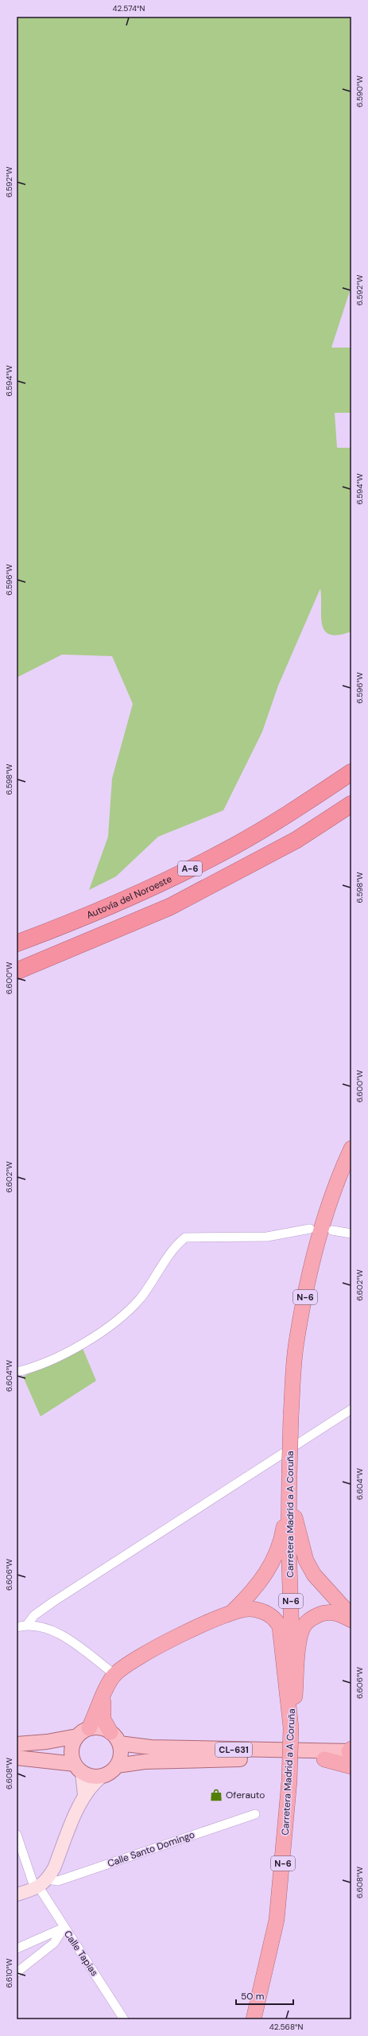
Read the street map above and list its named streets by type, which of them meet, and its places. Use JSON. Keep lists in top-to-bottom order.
{
  "streets": {
    "highway": [
      "A-6",
      "Autovía del Noroeste",
      "N-6",
      "Carretera Madrid a A Coruña"
    ],
    "main road": ["CL-631"],
    "street": ["Calle Santo Domingo", "Calle Tapias"]
  },
  "crossings": [
    ["Calle Santo Domingo", "Calle Tapias"]
  ],
  "places": {
    "shop": ["Oferauto"]
  },
  "scale_bar": "50 m",
  "coordinates": [
    "42.574°N",
    "6.590°W",
    "6.592°W",
    "6.594°W",
    "6.596°W",
    "6.598°W",
    "6.600°W",
    "6.602°W",
    "6.604°W",
    "6.606°W",
    "6.608°W",
    "6.610°W",
    "42.568°N"
  ]
}
